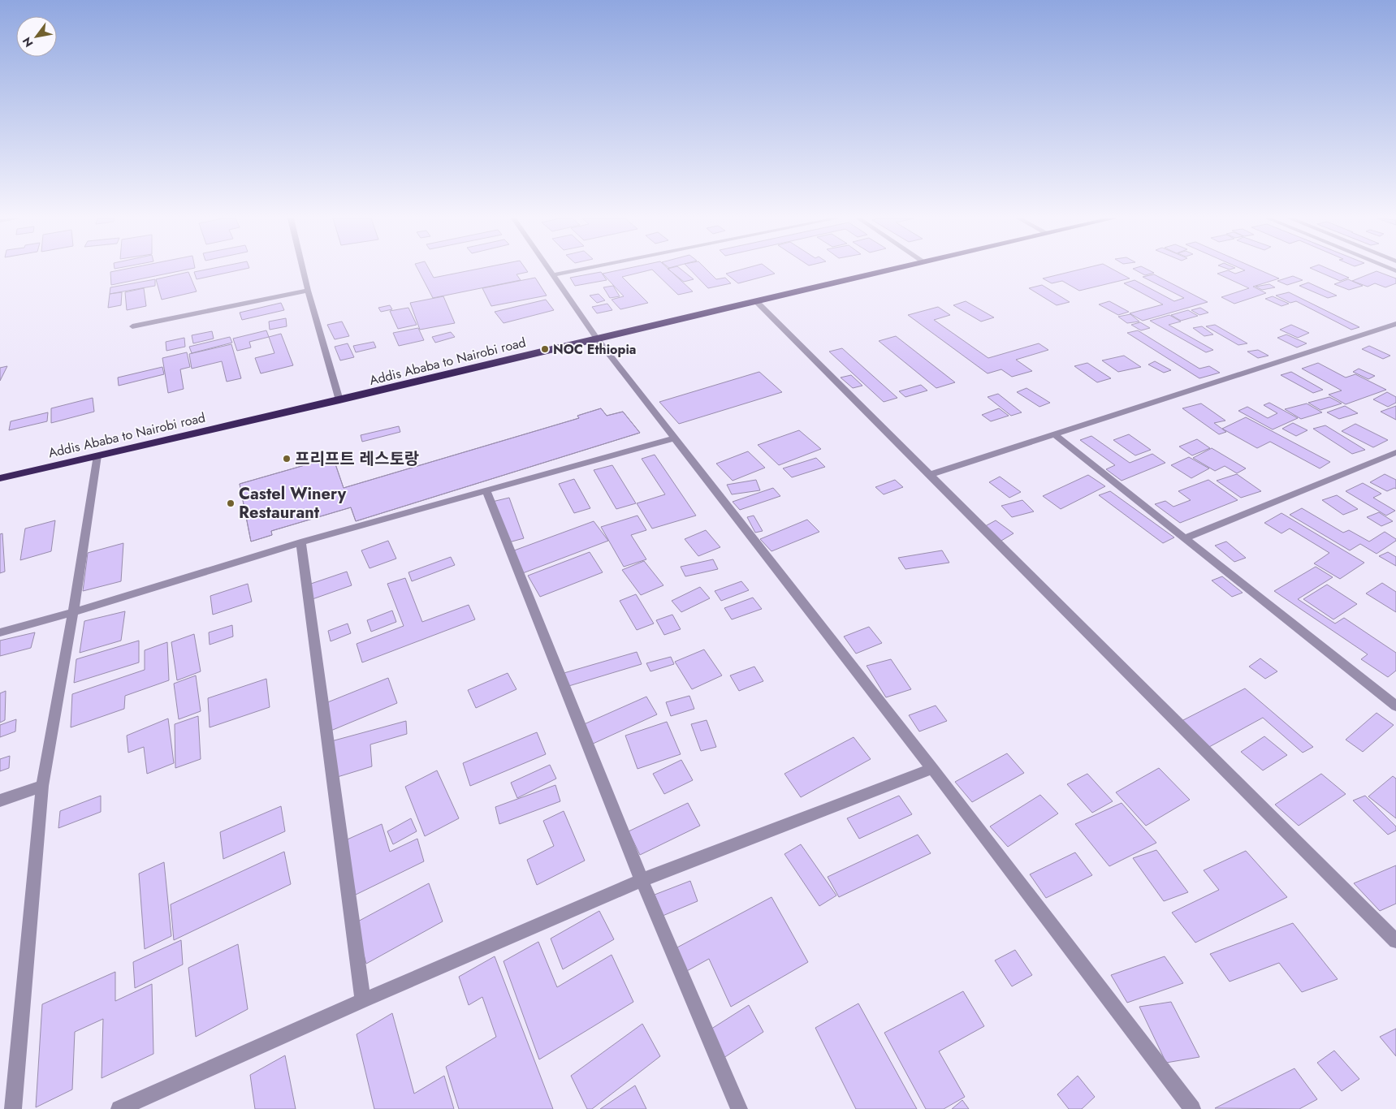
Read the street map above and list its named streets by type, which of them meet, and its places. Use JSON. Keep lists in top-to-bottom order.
{
  "streets": {
    "highway": ["Addis Ababa to Nairobi road"]
  },
  "places": ["NOC Ethiopia", "프리프트 레스토랑", "Castel Winery Restaurant"],
  "north": "bottom left"
}
